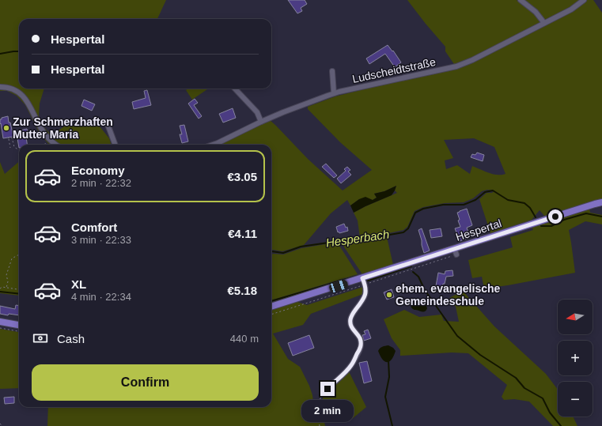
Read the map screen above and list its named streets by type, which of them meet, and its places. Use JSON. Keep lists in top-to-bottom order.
{
  "streets": {
    "main road": ["Hespertal"],
    "street": ["Ludscheidtstraße"]
  },
  "water": ["Hesperbach"],
  "places": ["Zur Schmerzhaften Mutter Maria", "ehem. evangelische Gemeindeschule"],
  "north": "left",
  "page": {
    "banner": ["Hespertal", "Hespertal"],
    "list": [
      {
        "name": "Economy",
        "note": "2 min · 22:32",
        "value": "€3.05"
      },
      {
        "name": "Comfort",
        "note": "3 min · 22:33",
        "value": "€4.11"
      },
      {
        "name": "XL",
        "note": "4 min · 22:34",
        "value": "€5.18"
      }
    ],
    "map_buttons": ["+", "−"],
    "pay": ["Cash", "440 m"],
    "buttons": "Confirm",
    "bubble": "2 min"
  }
}
